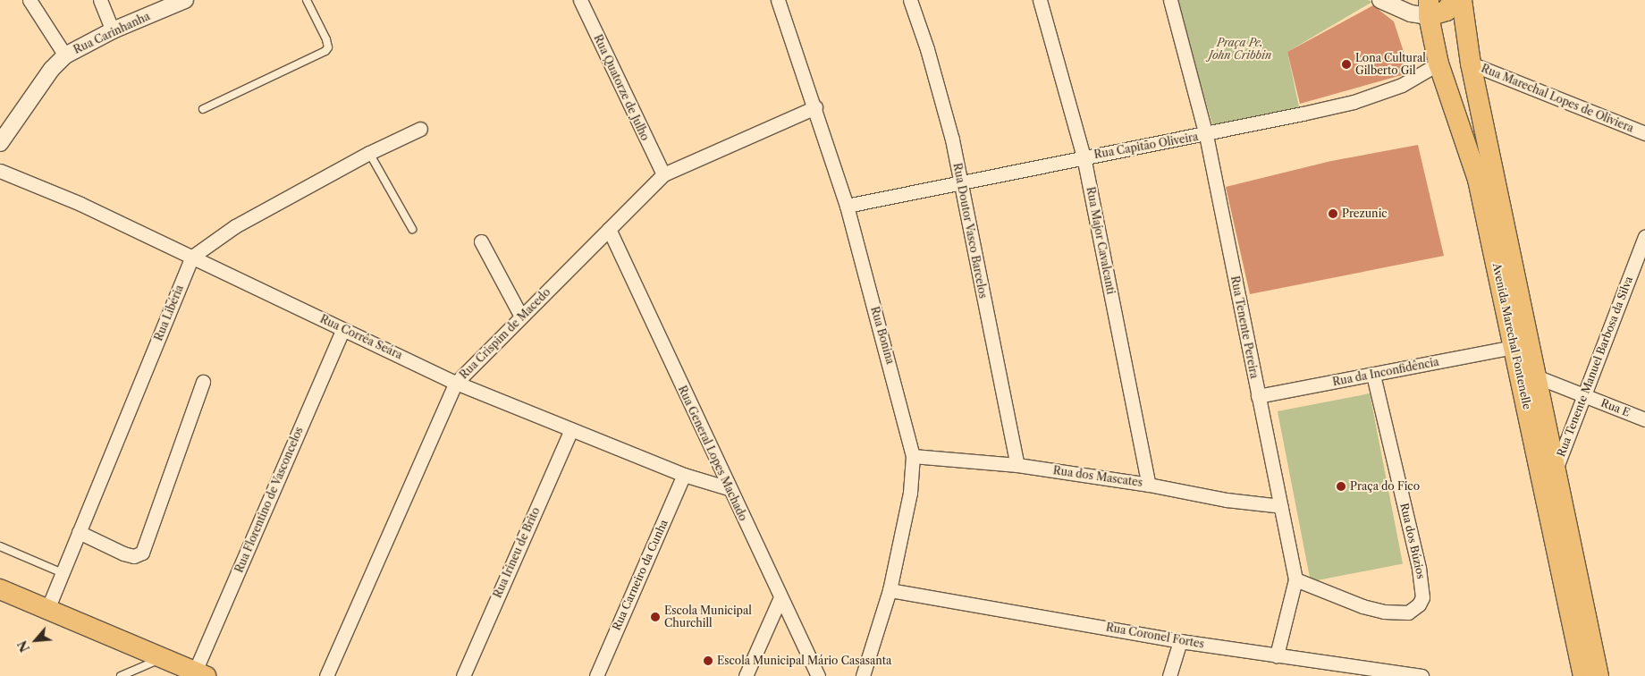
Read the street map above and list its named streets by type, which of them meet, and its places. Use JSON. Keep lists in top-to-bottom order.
{
  "streets": {
    "main road": ["Avenida Marechal Fontenelle"],
    "street": [
      "Rua Carinhanha",
      "Rua Quatorze de Julho",
      "Rua Marechal Lopes de Oliviera",
      "Rua Capitão Oliveira",
      "Rua Doutor Vasco Barcelos",
      "Rua Major Cavalcanti",
      "Rua Libéria",
      "Rua Tenente Pereira",
      "Rua Crispim de Macedo",
      "Rua Bonina",
      "Rua Corrêa Seára",
      "Rua Tenente Manuel Barbosa da Silva",
      "Rua da Inconfidência",
      "Rua E",
      "Rua General Lopes Machado",
      "Rua dos Mascates",
      "Rua Florentino de Vasconcelos",
      "Rua dos Búzios",
      "Rua Irineu de Brito",
      "Rua Carneiro da Cunha",
      "Rua Coronel Fortes"
    ]
  },
  "crossings": [
    ["Rua Quatorze de Julho", "Rua Crispim de Macedo"],
    ["Rua Marechal Lopes de Oliviera", "Avenida Marechal Fontenelle"],
    ["Rua Capitão Oliveira", "Rua Doutor Vasco Barcelos"],
    ["Rua Capitão Oliveira", "Rua Major Cavalcanti"],
    ["Rua Capitão Oliveira", "Rua Tenente Pereira"],
    ["Rua Capitão Oliveira", "Rua Bonina"],
    ["Rua Capitão Oliveira", "Avenida Marechal Fontenelle"],
    ["Rua Doutor Vasco Barcelos", "Rua dos Mascates"],
    ["Rua Major Cavalcanti", "Rua dos Mascates"],
    ["Rua Libéria", "Rua Corrêa Seára"],
    ["Rua Tenente Pereira", "Rua da Inconfidência"],
    ["Rua Tenente Pereira", "Rua dos Mascates"],
    ["Rua Tenente Pereira", "Rua dos Búzios"],
    ["Rua Tenente Pereira", "Rua Coronel Fortes"],
    ["Rua Crispim de Macedo", "Rua Bonina"],
    ["Rua Crispim de Macedo", "Rua Corrêa Seára"],
    ["Rua Crispim de Macedo", "Rua General Lopes Machado"],
    ["Rua Bonina", "Rua dos Mascates"],
    ["Rua Bonina", "Rua Coronel Fortes"],
    ["Avenida Marechal Fontenelle", "Rua Tenente Manuel Barbosa da Silva"],
    ["Avenida Marechal Fontenelle", "Rua da Inconfidência"],
    ["Avenida Marechal Fontenelle", "Rua E"],
    ["Rua Corrêa Seára", "Rua General Lopes Machado"],
    ["Rua Corrêa Seára", "Rua Florentino de Vasconcelos"],
    ["Rua Corrêa Seára", "Rua Irineu de Brito"],
    ["Rua Corrêa Seára", "Rua Carneiro da Cunha"],
    ["Rua Tenente Manuel Barbosa da Silva", "Rua E"],
    ["Rua da Inconfidência", "Rua dos Búzios"]
  ],
  "parks": ["Praça Pe. John Cribbin"],
  "places": [
    "Lona Cultural Gilberto Gil",
    "Prezunic",
    "Praça do Fico",
    "Escola Municipal Churchill",
    "Escola Municipal Mário Casasanta"
  ],
  "north": "bottom left"
}
